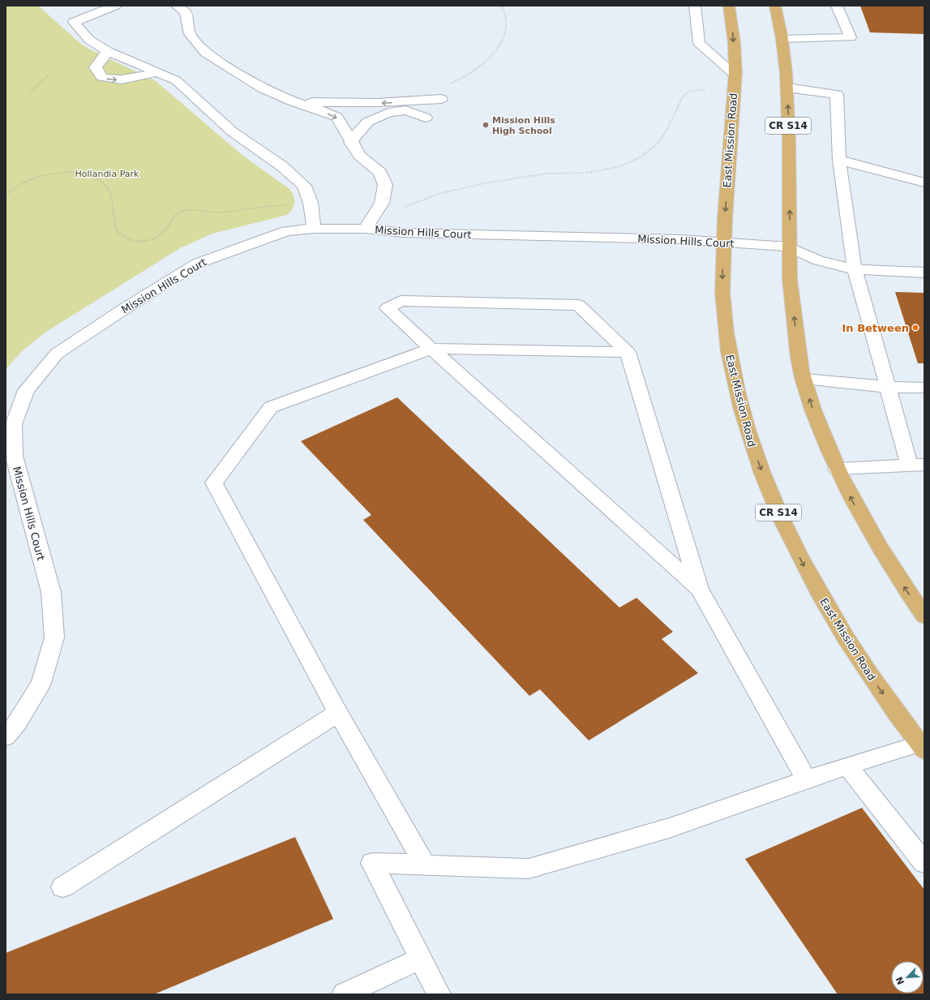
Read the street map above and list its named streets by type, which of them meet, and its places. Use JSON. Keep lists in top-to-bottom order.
{
  "streets": {
    "main road": ["CR S14", "East Mission Road"],
    "street": ["Mission Hills Court"]
  },
  "crossings": [
    ["CR S14", "Mission Hills Court"],
    ["East Mission Road", "Mission Hills Court"]
  ],
  "parks": ["Hollandia Park"],
  "places": ["Mission Hills High School", "In Between"],
  "north": "bottom left"
}
